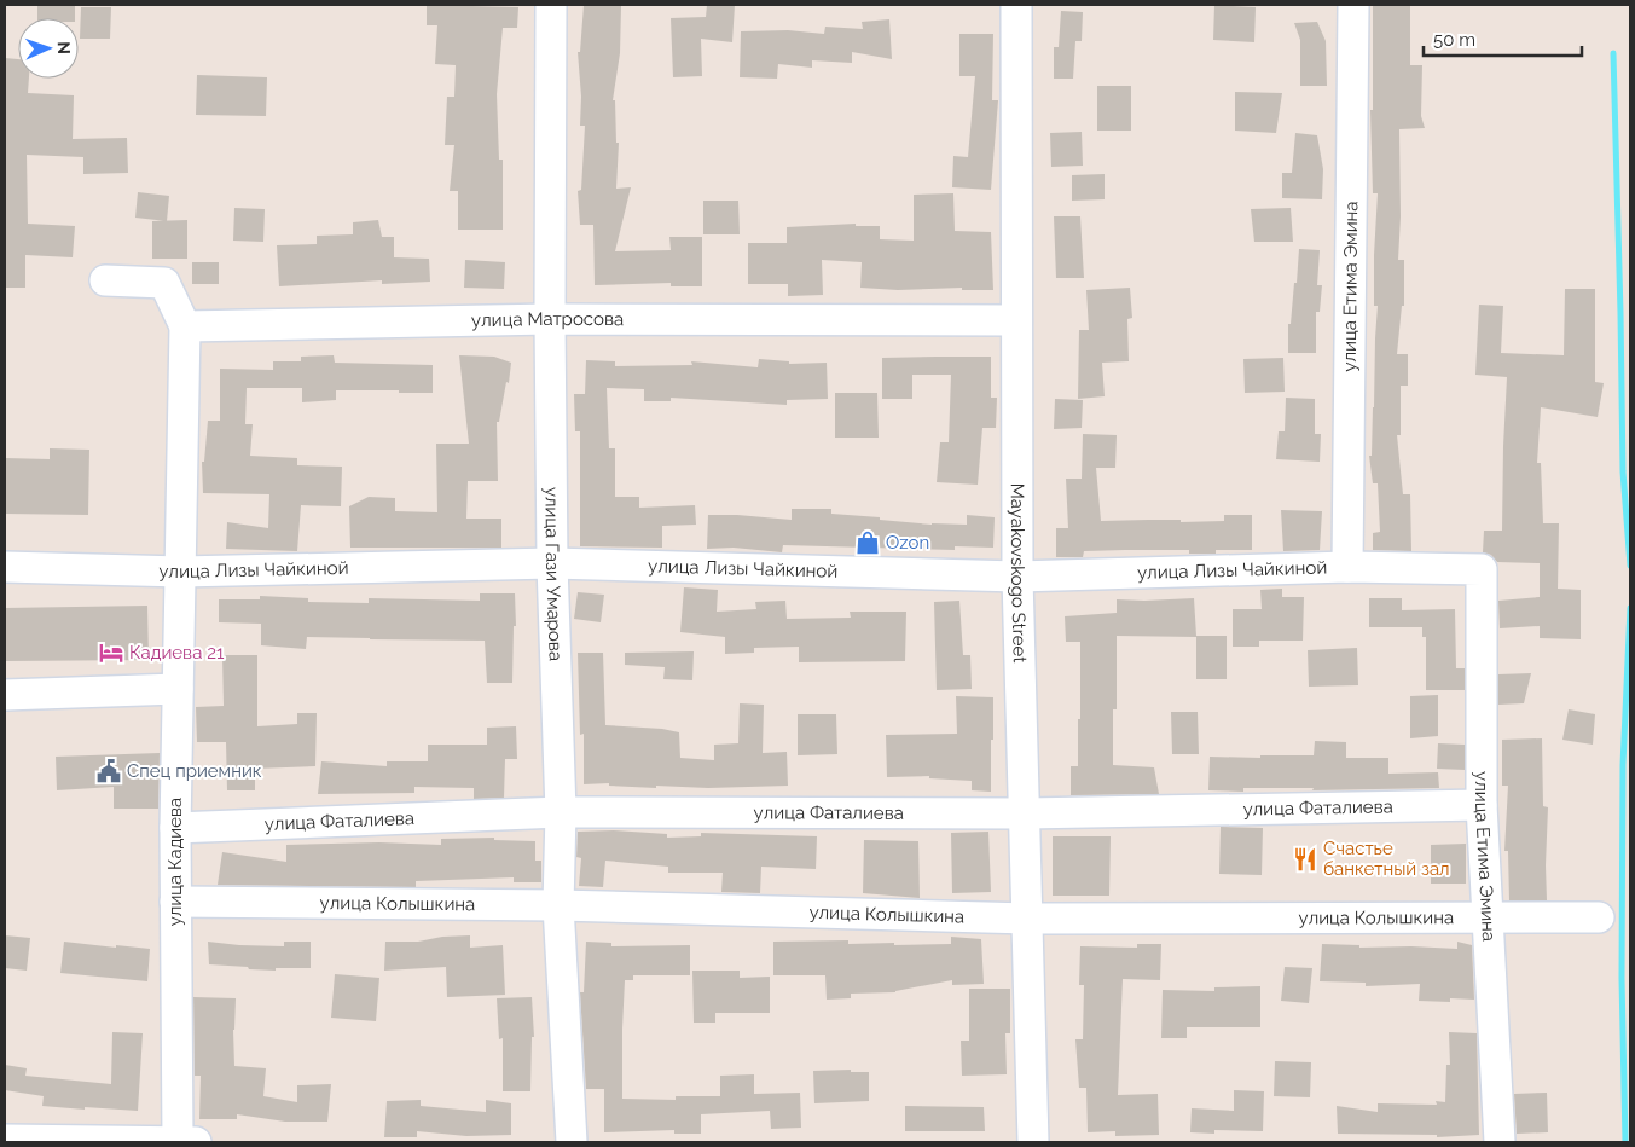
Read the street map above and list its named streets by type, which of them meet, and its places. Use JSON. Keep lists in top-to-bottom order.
{
  "streets": {
    "street": [
      "улица Етима Эмина",
      "улица Матросова",
      "улица Лизы Чайкиной",
      "улица Гази Умарова",
      "Mayakovskogo Street",
      "улица Фаталиева",
      "улица Кадиева",
      "улица Колышкина"
    ]
  },
  "crossings": [
    ["улица Етима Эмина", "улица Лизы Чайкиной"],
    ["улица Етима Эмина", "улица Фаталиева"],
    ["улица Етима Эмина", "улица Колышкина"],
    ["улица Матросова", "улица Гази Умарова"],
    ["улица Матросова", "Mayakovskogo Street"],
    ["улица Матросова", "улица Кадиева"],
    ["улица Лизы Чайкиной", "улица Гази Умарова"],
    ["улица Лизы Чайкиной", "Mayakovskogo Street"],
    ["улица Лизы Чайкиной", "улица Кадиева"],
    ["улица Гази Умарова", "улица Фаталиева"],
    ["улица Гази Умарова", "улица Колышкина"],
    ["Mayakovskogo Street", "улица Фаталиева"],
    ["Mayakovskogo Street", "улица Колышкина"],
    ["улица Фаталиева", "улица Кадиева"],
    ["улица Кадиева", "улица Колышкина"]
  ],
  "places": {
    "shop": ["Ozon"],
    "hotel": ["Кадиева 21"],
    "public building": ["Спец приемник"],
    "restaurant": ["Счастье банкетный зал"]
  },
  "scale_bar": "50 m",
  "north": "right"
}
